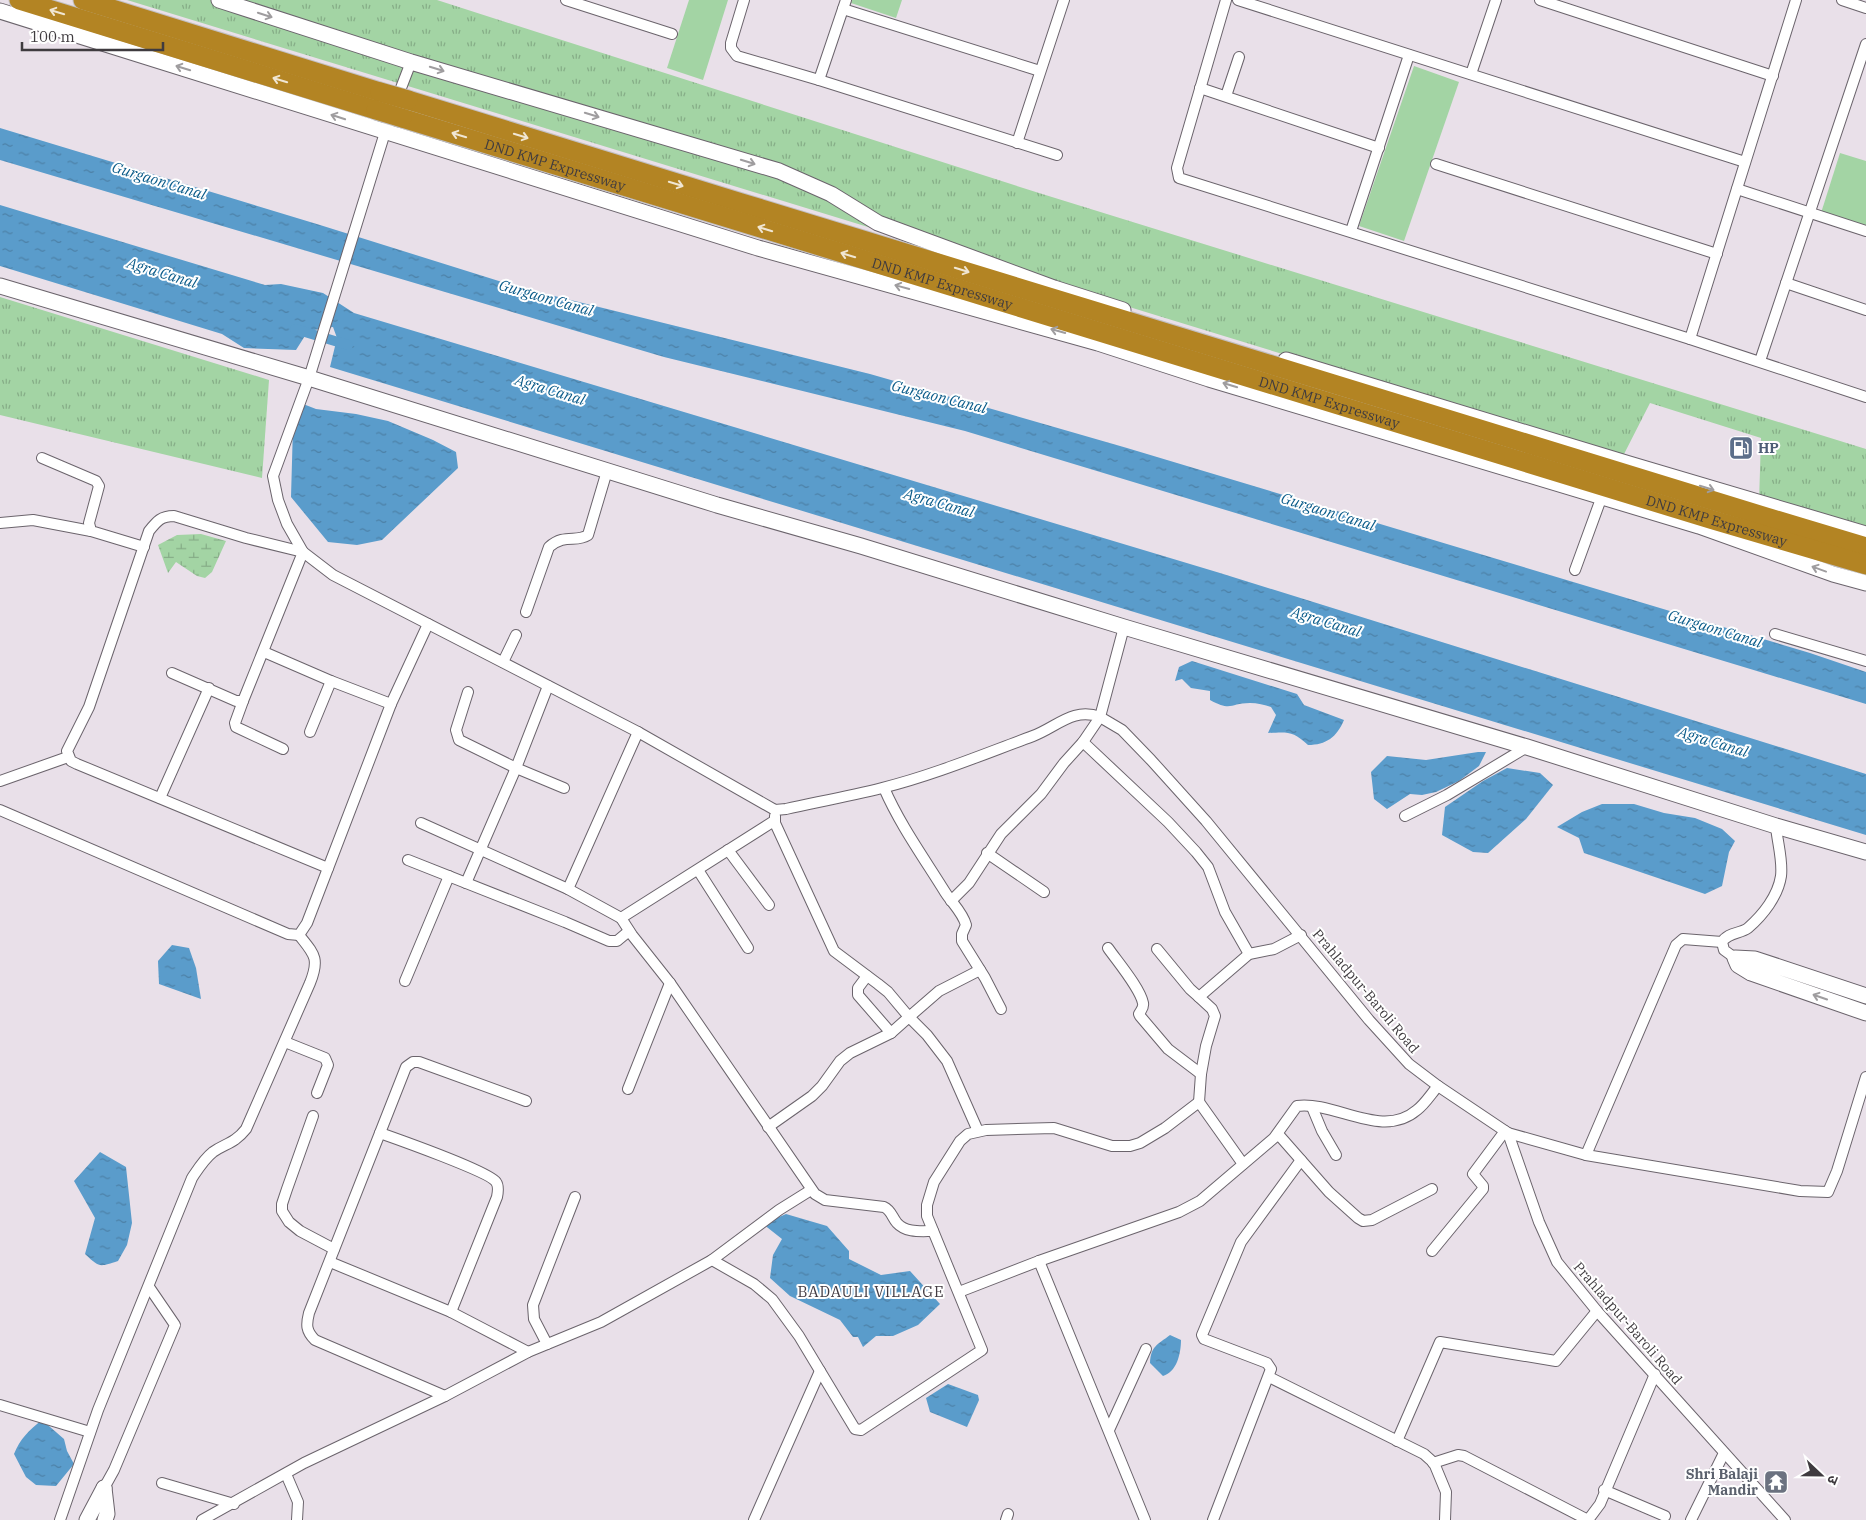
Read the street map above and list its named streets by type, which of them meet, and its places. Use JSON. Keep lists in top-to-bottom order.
{
  "streets": {
    "highway": ["DND KMP Expressway"],
    "street": ["Prahladpur-Baroli Road"]
  },
  "districts": ["BADAULI VILLAGE"],
  "water": ["Gurgaon Canal", "Agra Canal"],
  "places": {
    "fuel station": ["HP"],
    "temple": ["Shri Balaji Mandir"]
  },
  "scale_bar": "100 m",
  "north": "right"
}
